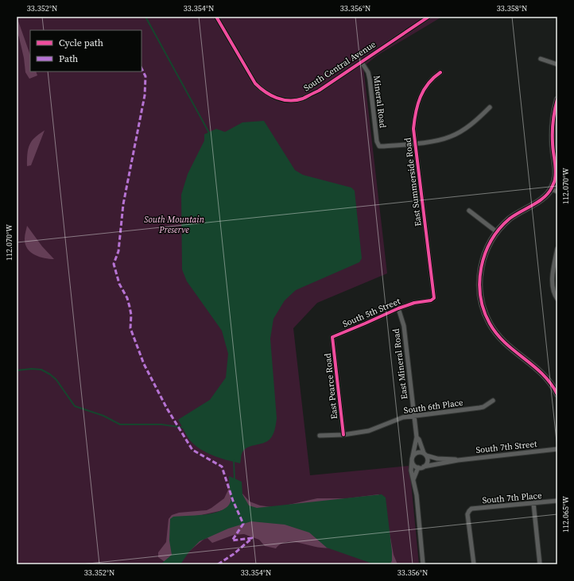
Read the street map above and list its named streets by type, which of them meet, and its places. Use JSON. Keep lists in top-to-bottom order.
{
  "streets": {
    "street": [
      "South Central Avenue",
      "Mineral Road",
      "East Summerside Road",
      "South 5th Street",
      "East Mineral Road",
      "East Pearce Road",
      "South 6th Place",
      "South 7th Street",
      "South 7th Place"
    ]
  },
  "crossings": [
    ["South Central Avenue", "Mineral Road"],
    ["Mineral Road", "East Summerside Road"],
    ["East Summerside Road", "South 5th Street"],
    ["South 5th Street", "East Mineral Road"],
    ["South 5th Street", "East Pearce Road"],
    ["East Mineral Road", "South 6th Place"],
    ["East Mineral Road", "South 7th Street"],
    ["East Pearce Road", "South 6th Place"]
  ],
  "parks": ["South Mountain Preserve"],
  "legend": ["Cycle path", "Path"],
  "coordinates": [
    "33.352°N",
    "33.354°N",
    "33.356°N",
    "33.358°N",
    "112.070°W",
    "112.065°W"
  ]
}
